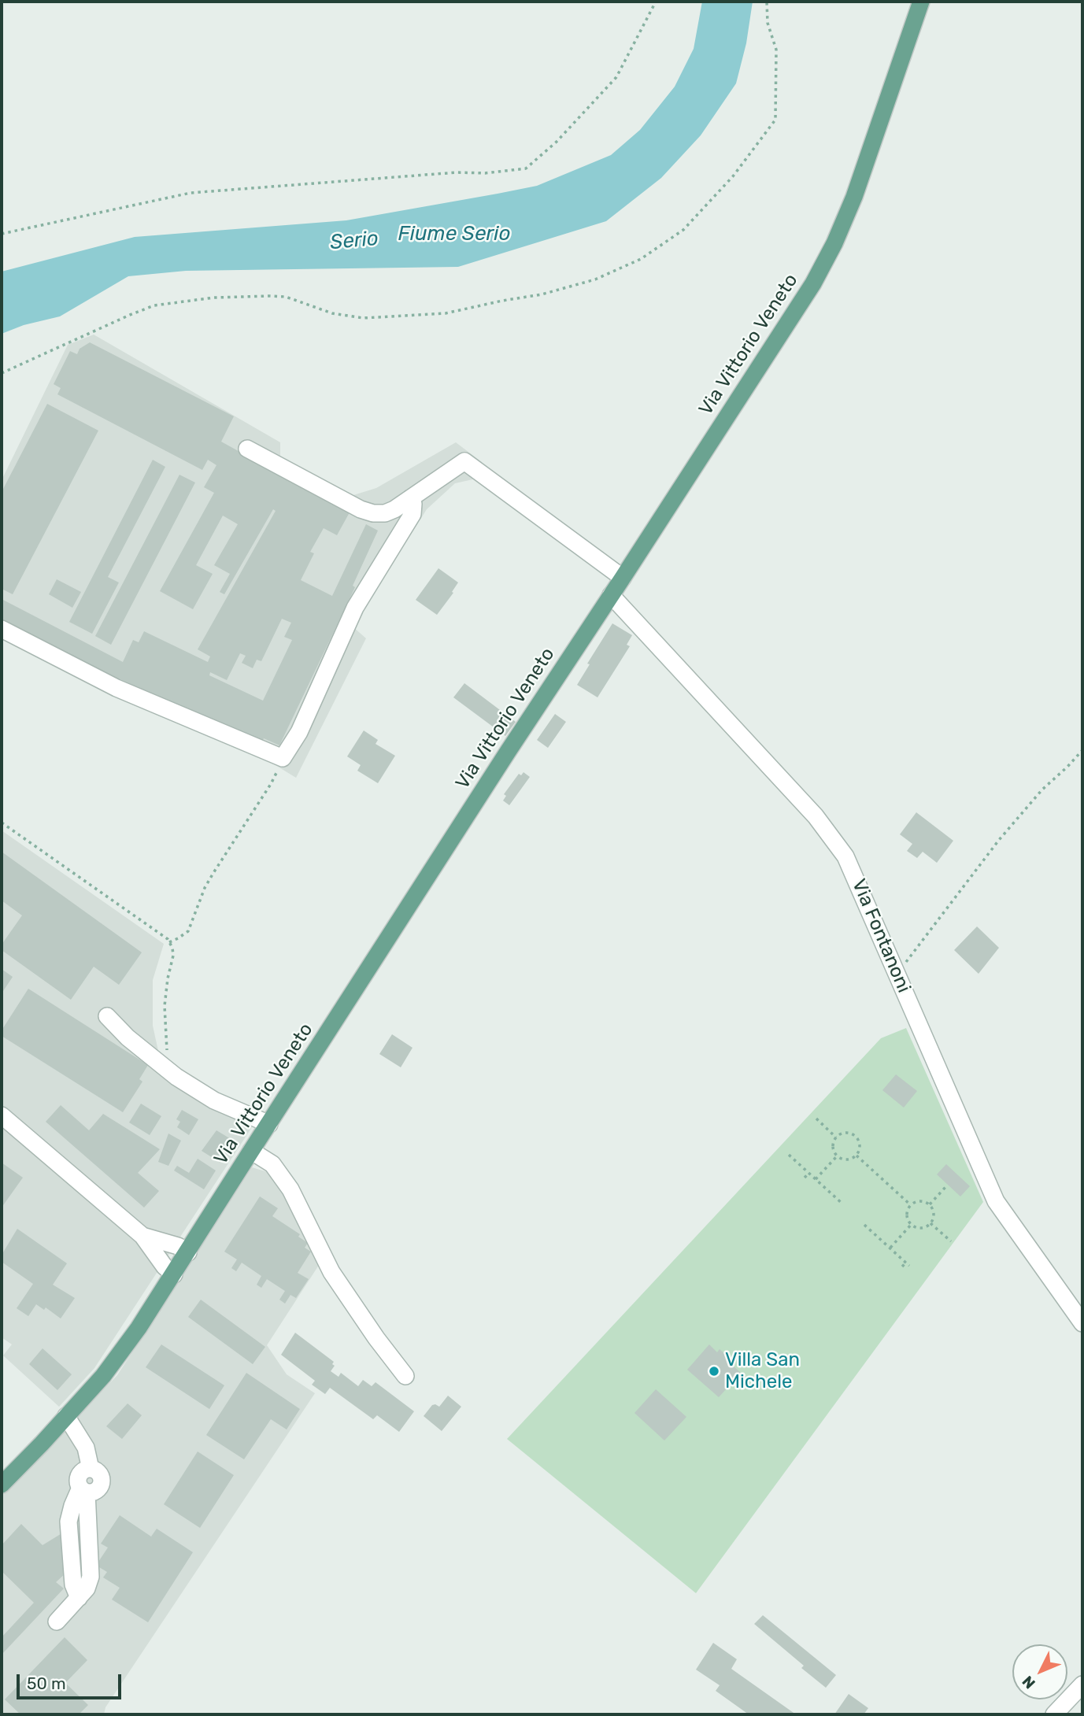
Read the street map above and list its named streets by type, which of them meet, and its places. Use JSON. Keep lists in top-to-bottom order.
{
  "streets": {
    "main road": ["Via Vittorio Veneto"],
    "street": ["Via Fontanoni"]
  },
  "crossings": [
    ["Via Vittorio Veneto", "Via Fontanoni"]
  ],
  "water": ["Fiume Serio", "Serio"],
  "places": ["Villa San Michele"],
  "scale_bar": "50 m",
  "north": "bottom left"
}
